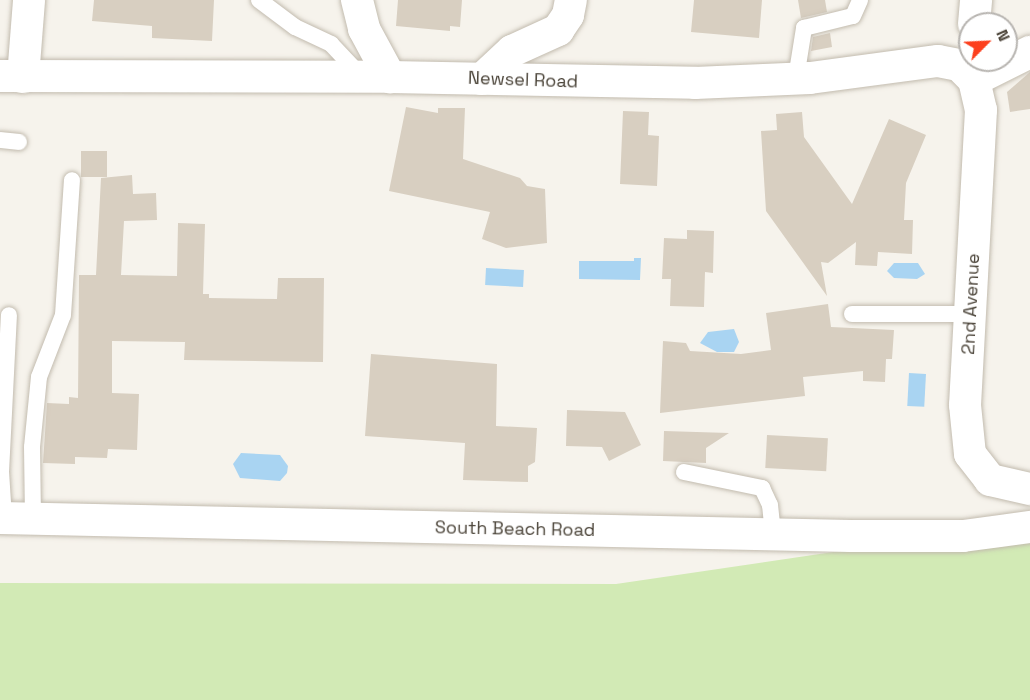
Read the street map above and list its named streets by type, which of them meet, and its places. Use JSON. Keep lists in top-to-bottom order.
{
  "streets": {
    "street": ["Newsel Road", "2nd Avenue", "South Beach Road"]
  },
  "north": "top right"
}
